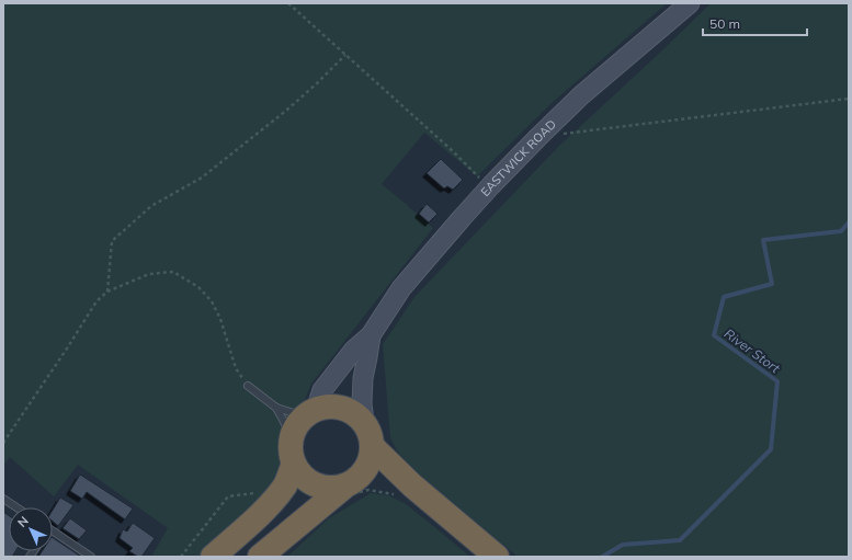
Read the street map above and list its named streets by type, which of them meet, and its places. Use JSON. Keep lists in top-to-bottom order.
{
  "streets": {
    "street": ["EASTWICK ROAD"]
  },
  "water": ["River Stort"],
  "scale_bar": "50 m",
  "north": "top left"
}
